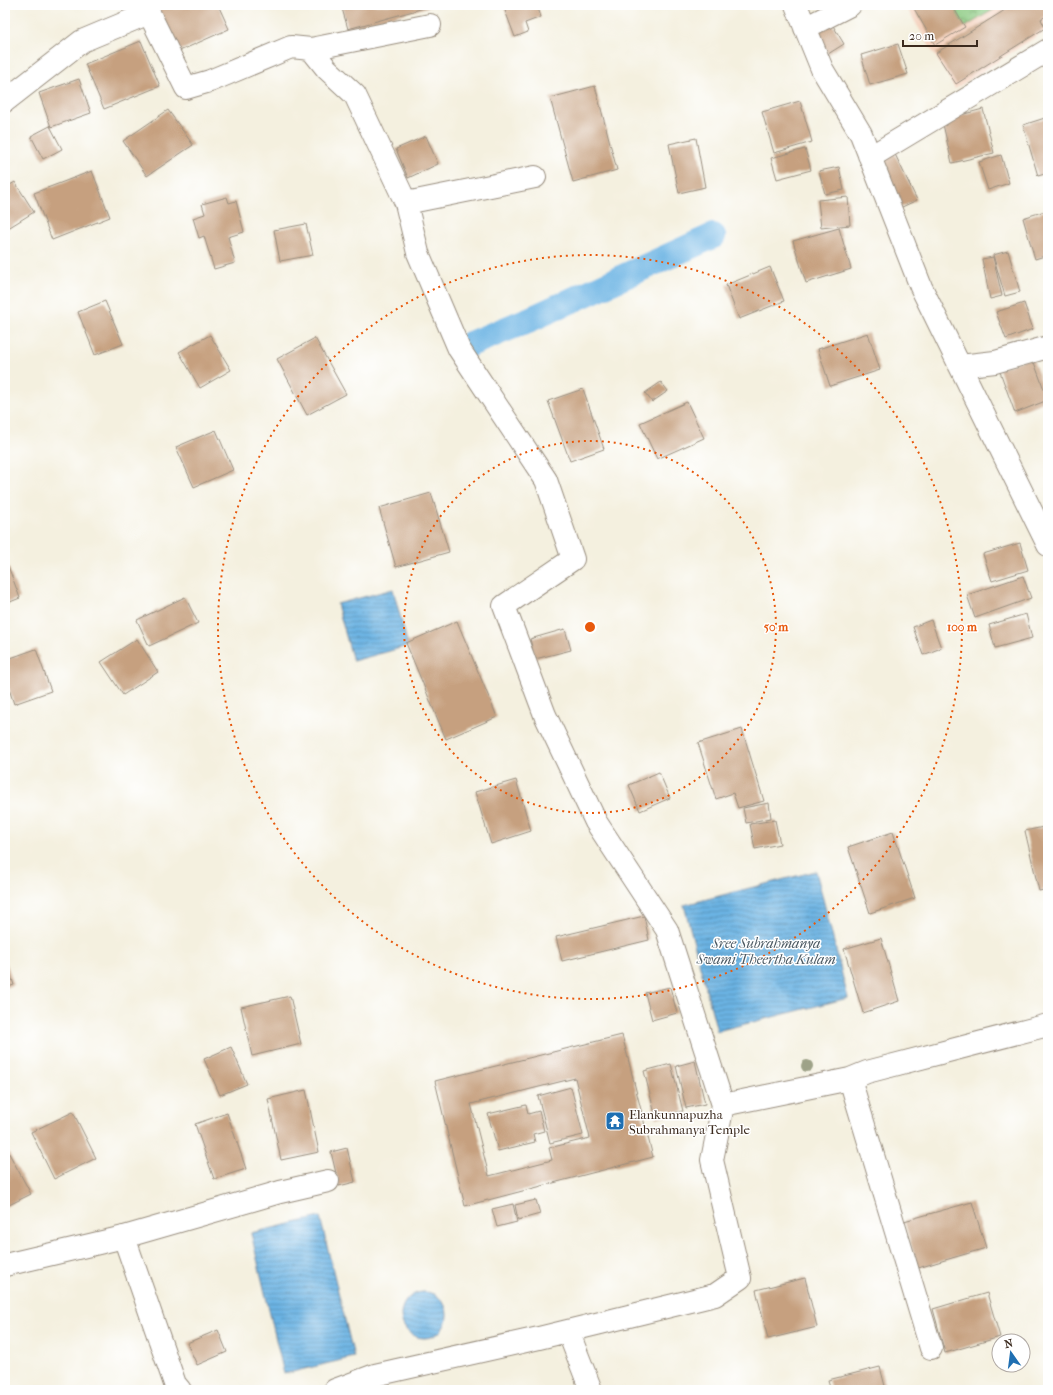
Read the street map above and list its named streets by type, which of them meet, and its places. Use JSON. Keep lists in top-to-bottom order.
{
  "water": ["Sree Subrahmanya Swami Theertha Kulam"],
  "places": {
    "temple": ["Elankunnapuzha Subrahmanya Temple"]
  },
  "scale_bar": "20 m",
  "north": "top",
  "rings": ["50 m", "100 m"]
}
